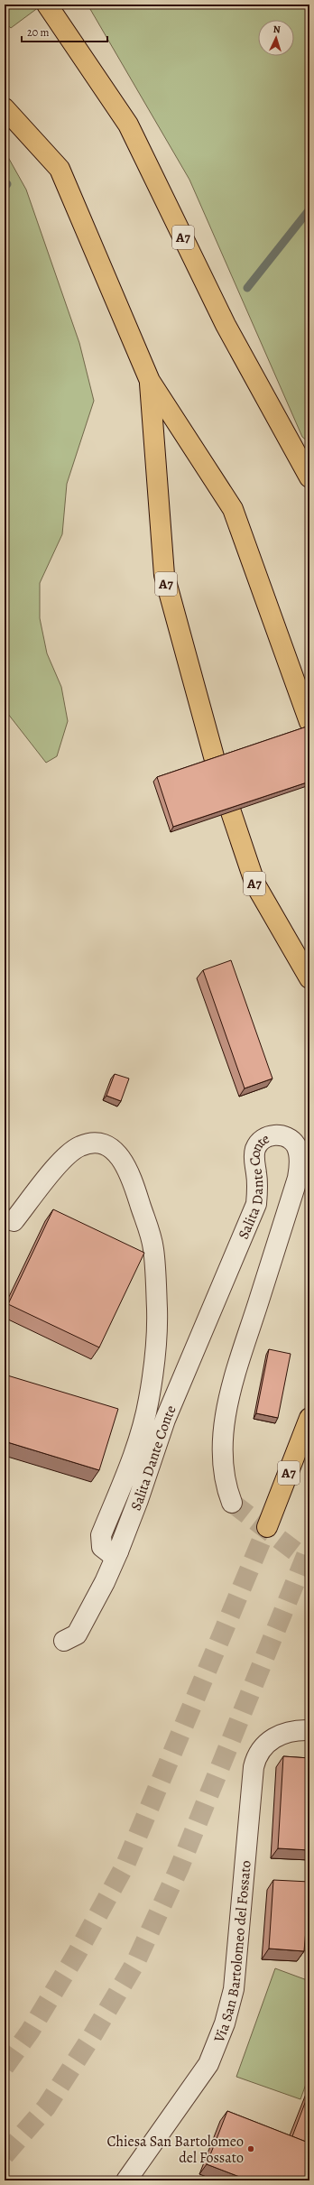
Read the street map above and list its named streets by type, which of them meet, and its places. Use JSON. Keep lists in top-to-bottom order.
{
  "streets": {
    "highway": ["A7"],
    "street": ["Salita Dante Conte", "Via San Bartolomeo del Fossato"]
  },
  "places": ["Chiesa San Bartolomeo del Fossato"],
  "scale_bar": "20 m",
  "north": "top"
}
